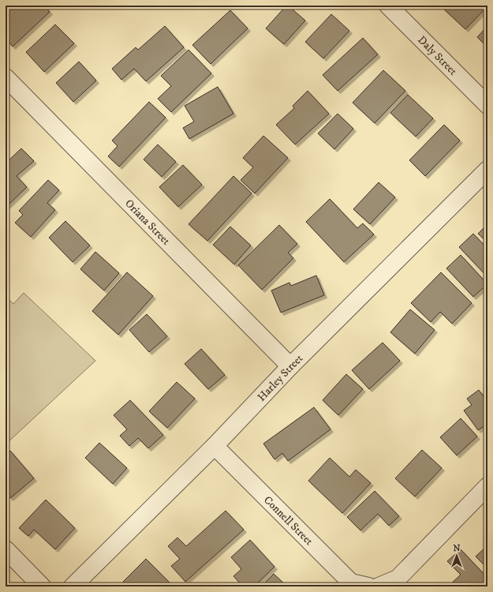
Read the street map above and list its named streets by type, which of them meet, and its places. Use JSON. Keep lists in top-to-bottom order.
{
  "streets": {
    "street": [
      "Daly Street",
      "Oriana Street",
      "Harley Street",
      "Connell Street"
    ]
  },
  "crossings": [
    ["Oriana Street", "Harley Street"],
    ["Harley Street", "Connell Street"]
  ],
  "north": "top"
}
